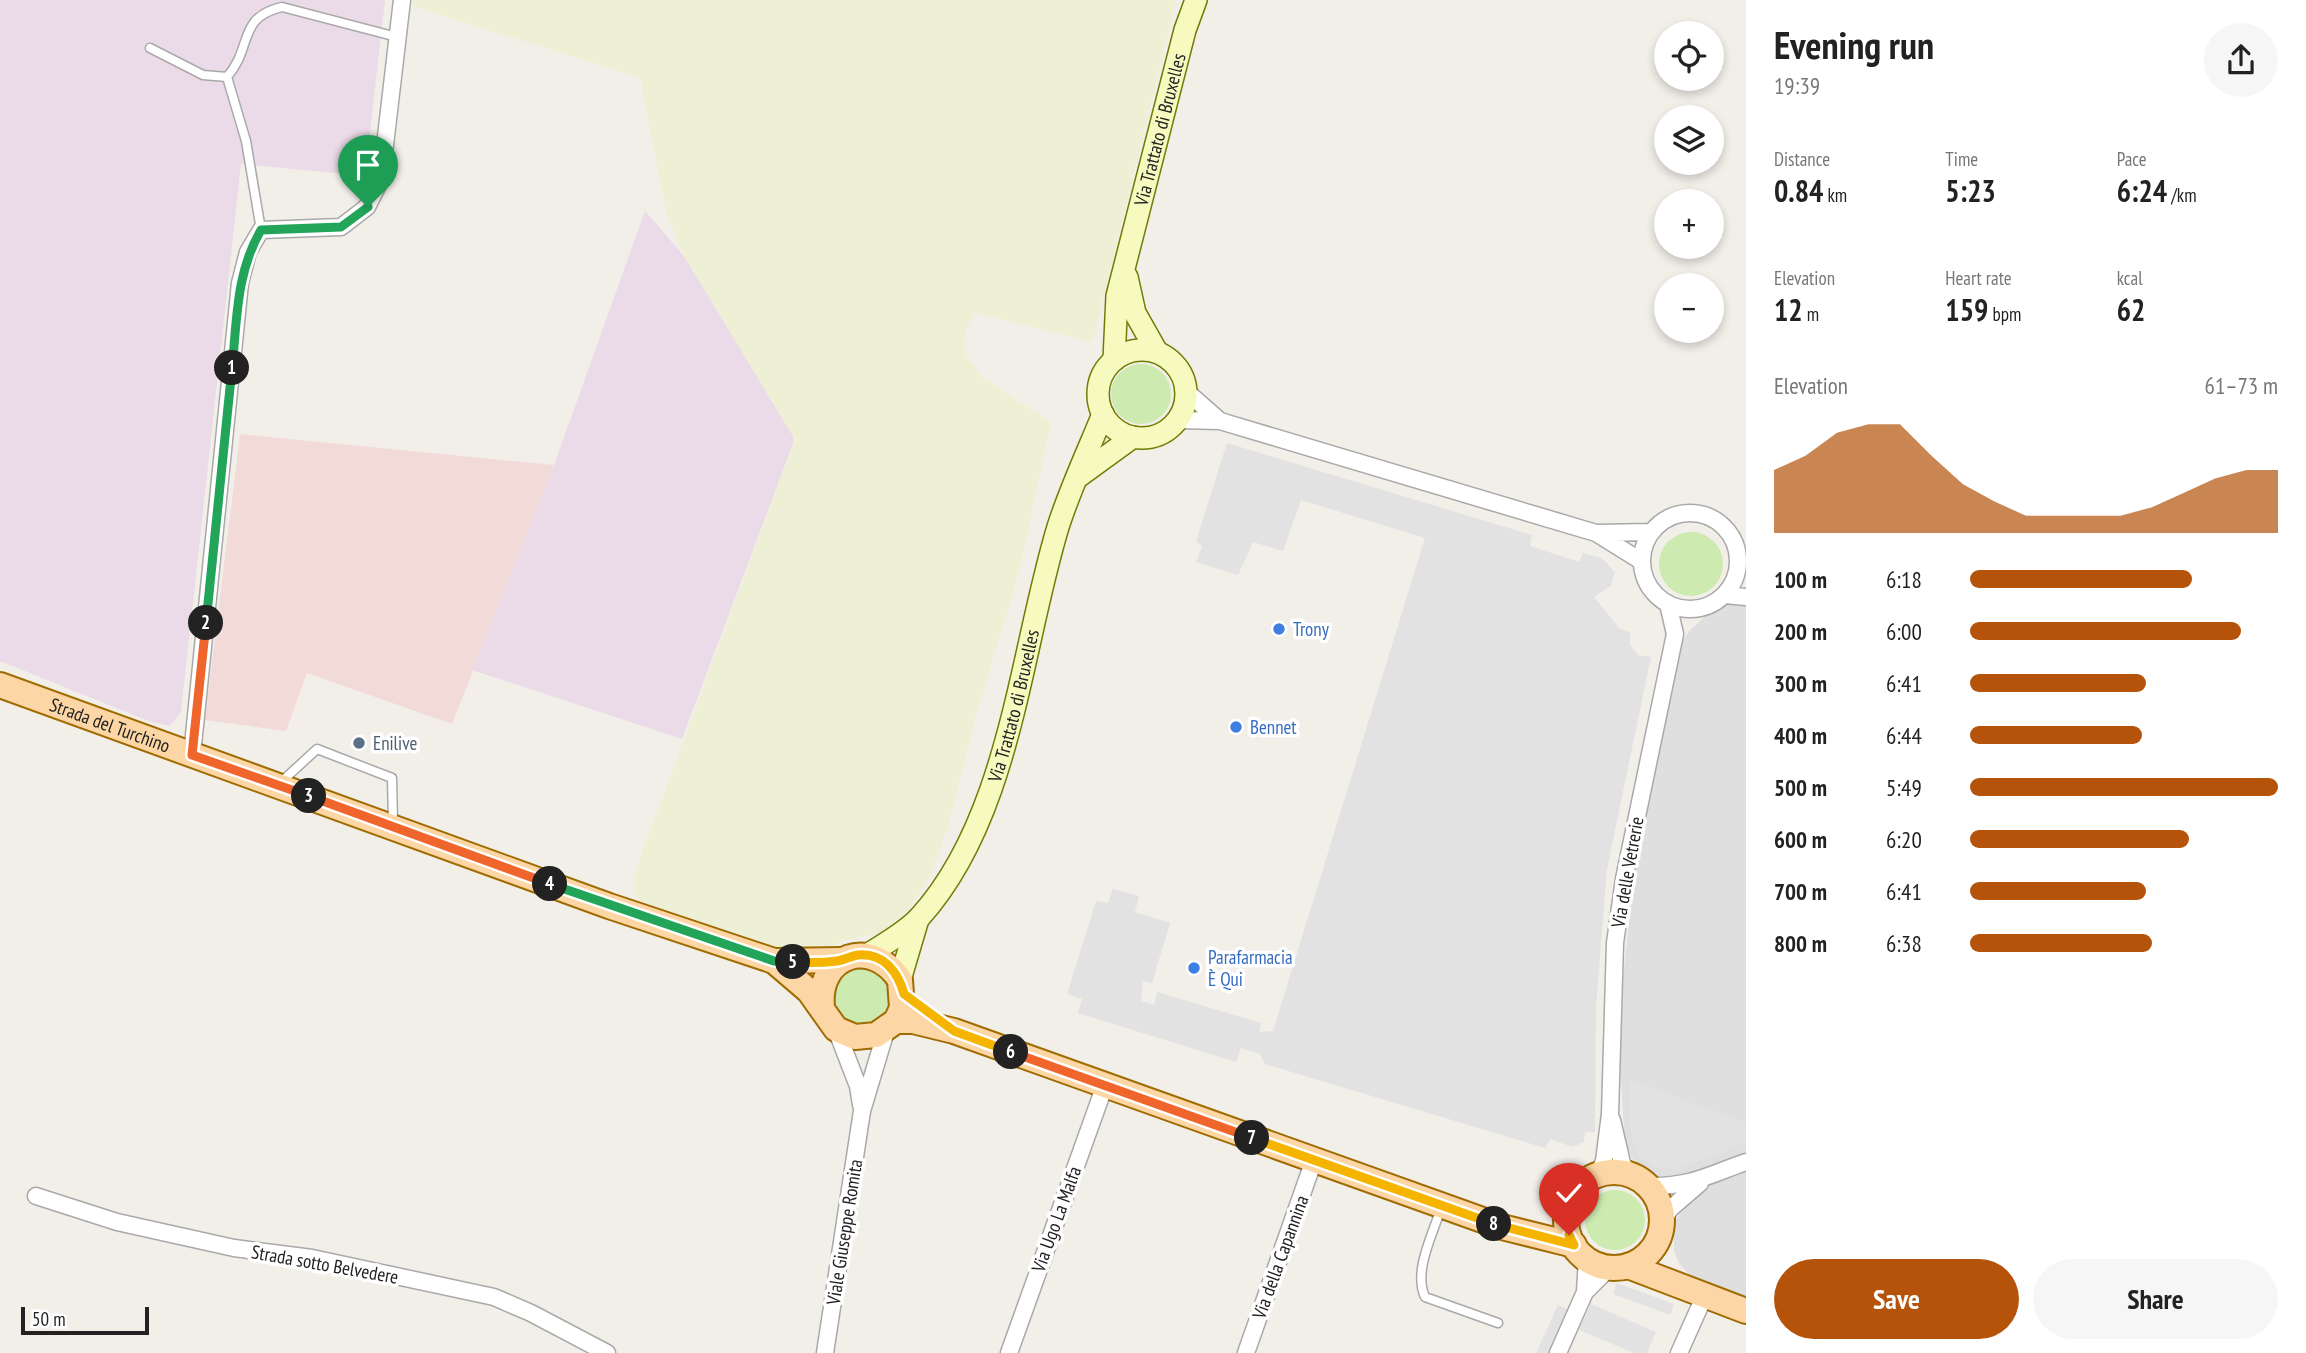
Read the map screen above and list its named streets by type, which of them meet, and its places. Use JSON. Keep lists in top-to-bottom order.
{
  "streets": {
    "main road": ["Via Trattato di Bruxelles", "Strada del Turchino"],
    "street": [
      "Via delle Vetrerie",
      "Via Ugo La Malfa",
      "Viale Giuseppe Romita",
      "Via della Capannina",
      "Strada sotto Belvedere"
    ]
  },
  "crossings": [
    ["Via Trattato di Bruxelles", "Strada del Turchino"],
    ["Via Trattato di Bruxelles", "Viale Giuseppe Romita"],
    ["Strada del Turchino", "Viale Giuseppe Romita"]
  ],
  "places": [
    "Trony",
    "Bennet",
    "Enilive",
    "Parafarmacia È Qui"
  ],
  "scale_bar": "50 m",
  "page": {
    "heading": ["Evening run", "19:39"],
    "map_buttons": ["+", "−"],
    "stats": [
      ["Distance", "0.84 km"],
      ["Time", "5:23"],
      ["Pace", "6:24 /km"],
      ["Elevation", "12 m"],
      ["Heart rate", "159 bpm"],
      ["kcal", "62"]
    ],
    "pins": [
      "1",
      "2",
      "3",
      "4",
      "5",
      "6",
      "7",
      "8"
    ],
    "chart": ["Elevation", "61–73 m"],
    "list": [
      {
        "name": "100 m",
        "note": "6:18"
      },
      {
        "name": "200 m",
        "note": "6:00"
      },
      {
        "name": "300 m",
        "note": "6:41"
      },
      {
        "name": "400 m",
        "note": "6:44"
      },
      {
        "name": "500 m",
        "note": "5:49"
      },
      {
        "name": "600 m",
        "note": "6:20"
      },
      {
        "name": "700 m",
        "note": "6:41"
      },
      {
        "name": "800 m",
        "note": "6:38"
      }
    ],
    "buttons": ["Save", "Share"],
    "scale": "50 m"
  }
}
